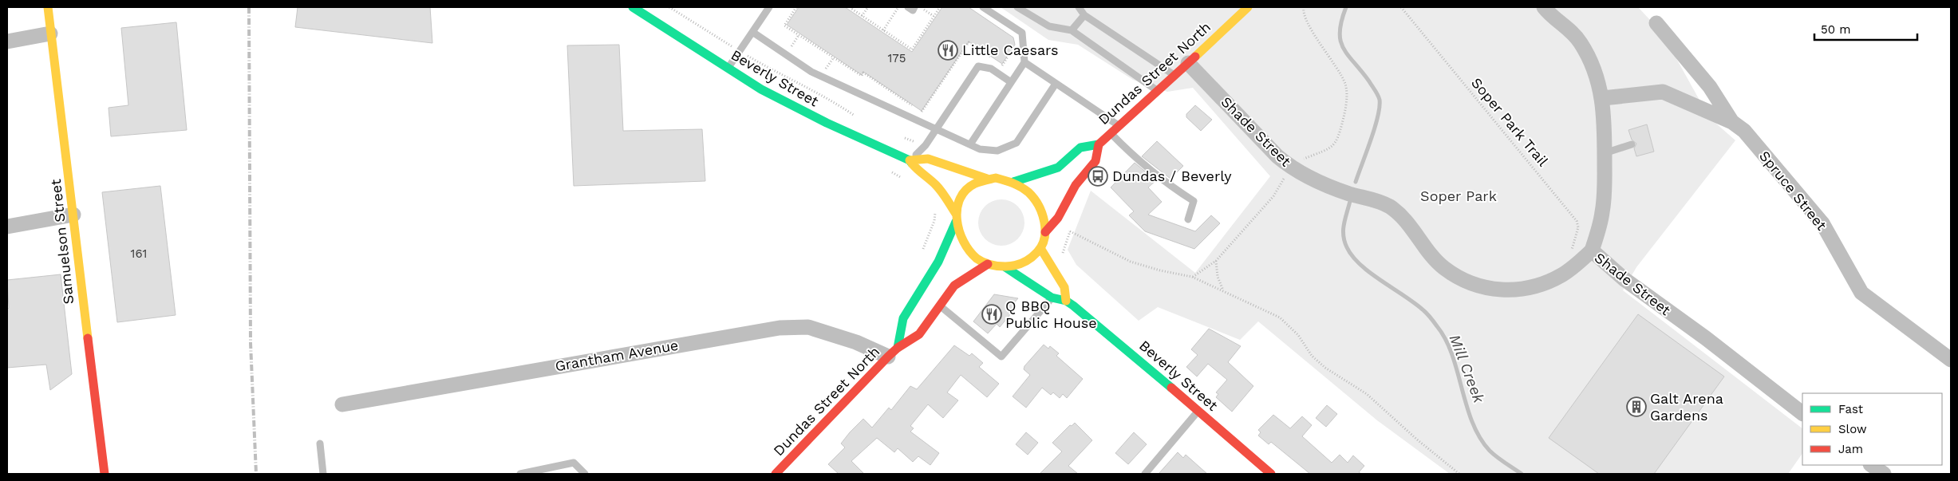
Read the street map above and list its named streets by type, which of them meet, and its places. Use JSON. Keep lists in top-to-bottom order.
{
  "streets": {
    "main road": ["Dundas Street North", "Beverly Street", "Samuelson Street"],
    "street": ["Shade Street", "Spruce Street", "Grantham Avenue"],
    "path": ["Soper Park Trail"]
  },
  "crossings": [
    ["Dundas Street North", "Beverly Street"],
    ["Dundas Street North", "Shade Street"],
    ["Dundas Street North", "Grantham Avenue"]
  ],
  "water": ["Mill Creek"],
  "parks": ["Soper Park"],
  "places": {
    "restaurant": ["Little Caesars", "Q BBQ Public House"],
    "bus stop": ["Dundas / Beverly"],
    "building": ["Galt Arena Gardens"]
  },
  "house_numbers": ["175", "161"],
  "legend": ["Fast", "Slow", "Jam"],
  "scale_bar": "50 m"
}
